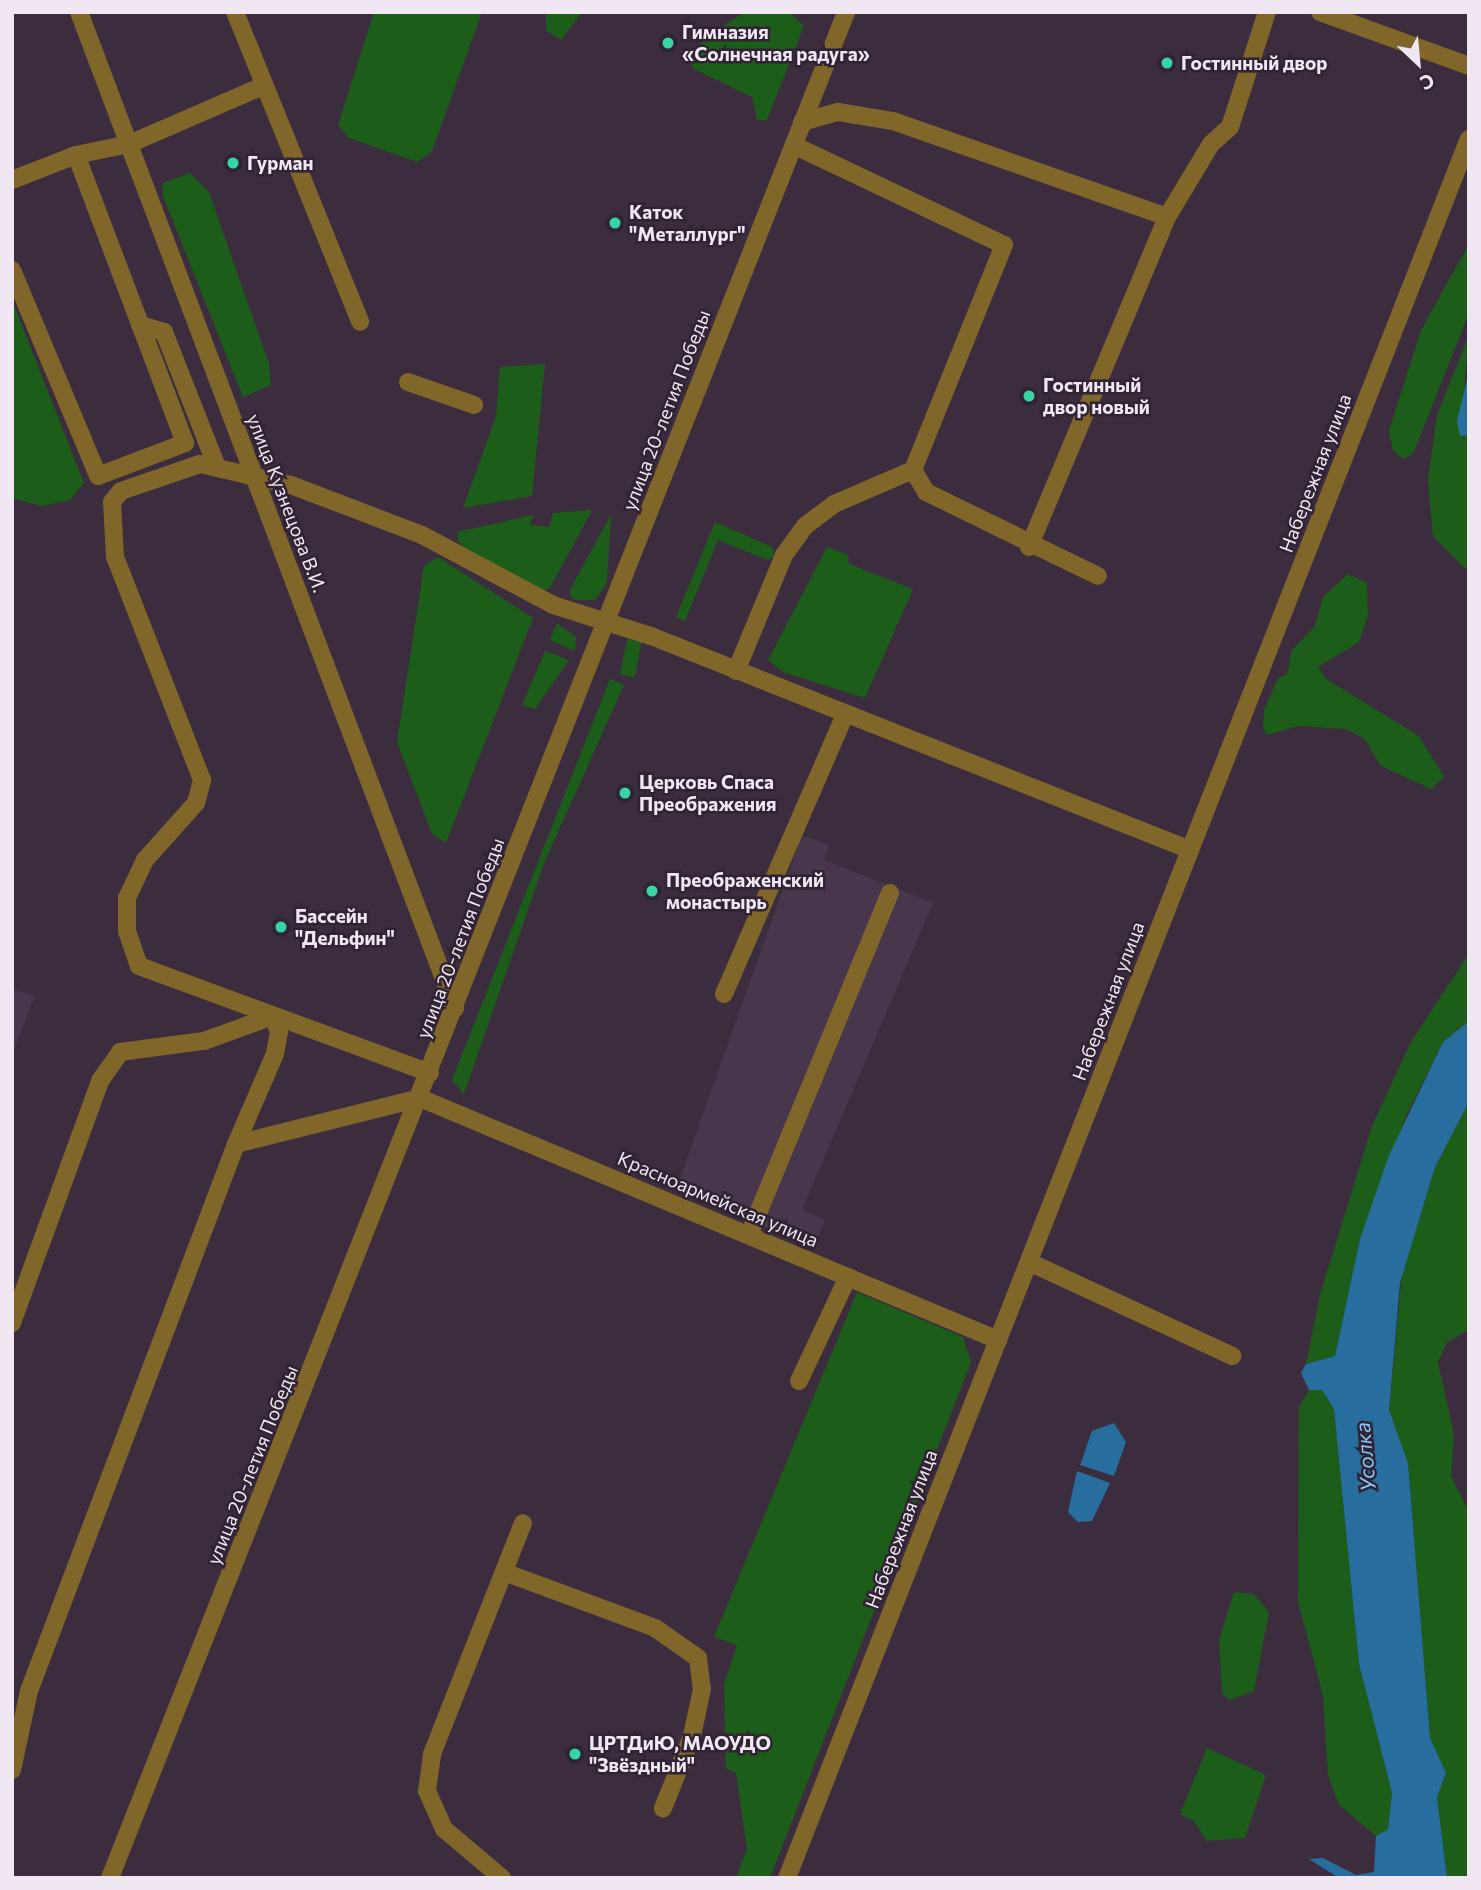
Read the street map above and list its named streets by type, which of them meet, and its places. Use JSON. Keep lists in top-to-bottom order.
{
  "streets": {
    "street": [
      "улица 20-летия Победы",
      "Набережная улица",
      "улица Кузнецова В.И.",
      "Красноармейская улица"
    ]
  },
  "crossings": [
    ["улица 20-летия Победы", "улица Кузнецова В.И."],
    ["улица 20-летия Победы", "Красноармейская улица"],
    ["Набережная улица", "Красноармейская улица"]
  ],
  "water": ["Усолка"],
  "places": [
    "Гимназия «Солнечная радуга»",
    "Гостинный двор",
    "Гурман",
    "Каток \"Металлург\"",
    "Гостинный двор новый",
    "Церковь Спаса Преображения",
    "Преображенский монастырь",
    "Бассейн \"Дельфин\"",
    "ЦРТДиЮ, МАОУДО \"Звёздный\""
  ],
  "north": "bottom right"
}
